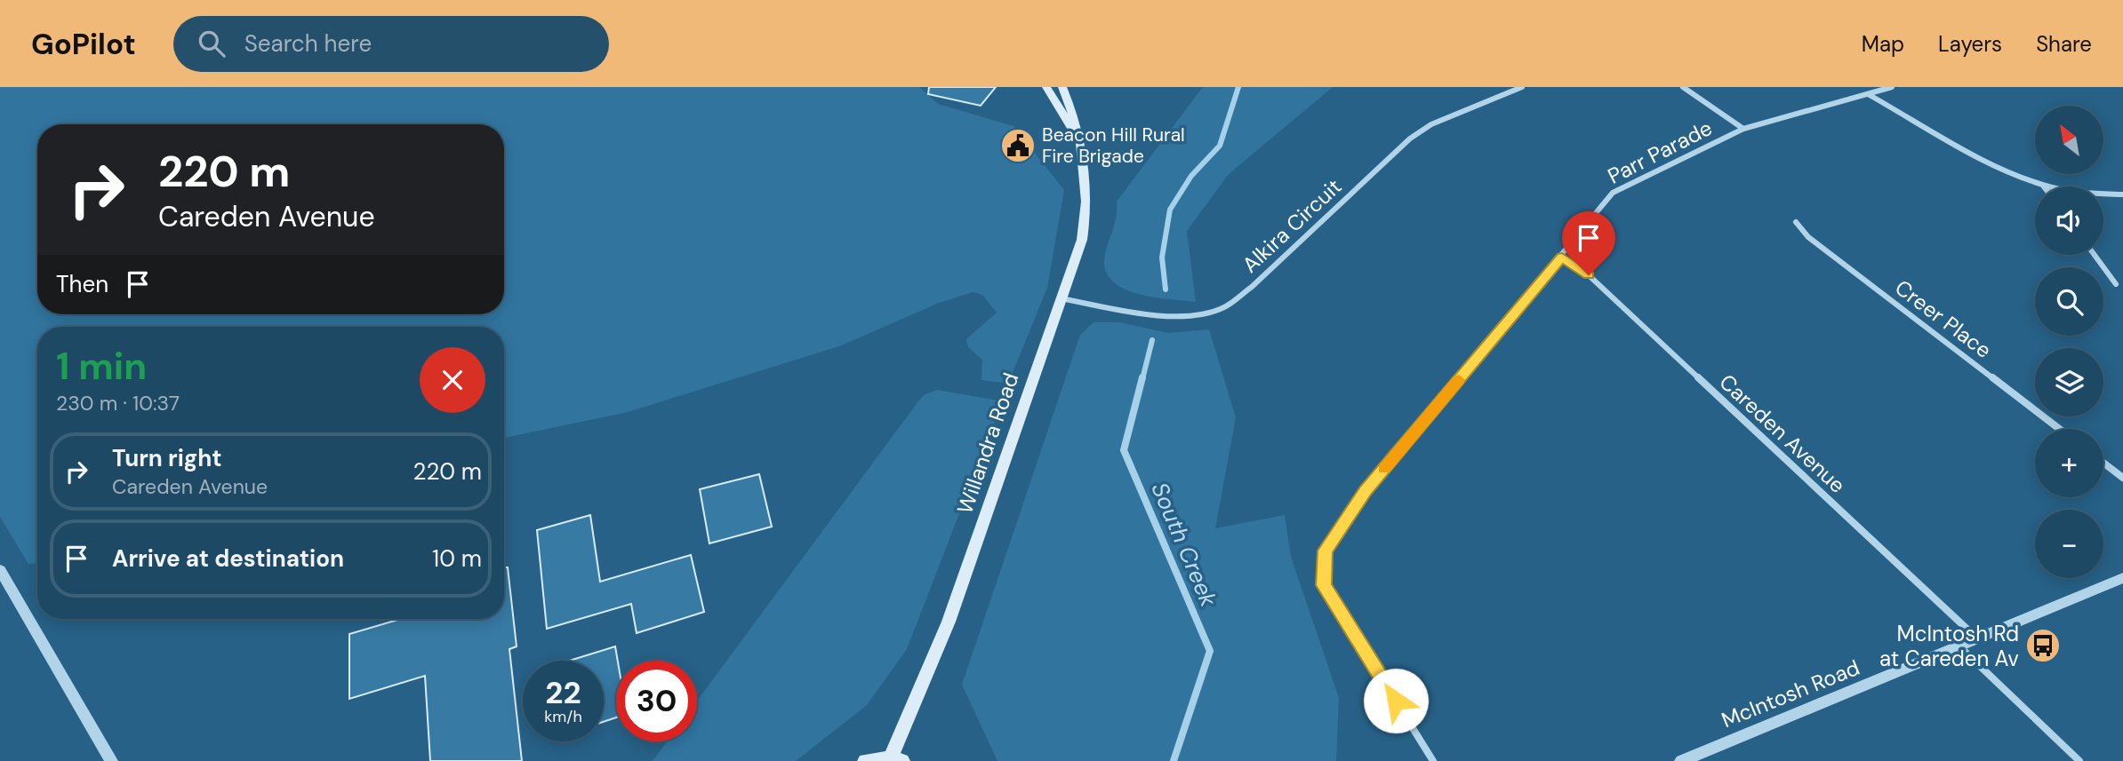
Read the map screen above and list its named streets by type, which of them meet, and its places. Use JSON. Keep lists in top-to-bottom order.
{
  "streets": {
    "main road": ["Willandra Road"],
    "street": [
      "Parr Parade",
      "Alkira Circuit",
      "Creer Place",
      "Careden Avenue",
      "McIntosh Road"
    ]
  },
  "crossings": [
    ["Parr Parade", "Careden Avenue"],
    ["Alkira Circuit", "Willandra Road"],
    ["Careden Avenue", "McIntosh Road"]
  ],
  "water": ["South Creek"],
  "places": {
    "public building": ["Beacon Hill Rural Fire Brigade"],
    "bus stop": ["McIntosh Rd at Careden Av"]
  },
  "north": "top left",
  "page": {
    "header": "GoPilot",
    "search": "Search here",
    "nav": ["Map", "Layers", "Share"],
    "map_buttons": ["+", "−"],
    "turn": ["220 m", "Careden Avenue"],
    "then": "Then",
    "heading": ["1 min", "230 m · 10:37"],
    "list": [
      {
        "name": "Turn right",
        "note": "Careden Avenue",
        "value": "220 m"
      },
      {
        "name": "Arrive at destination",
        "value": "10 m"
      }
    ],
    "speed": "22 km/h",
    "limit": "30"
  }
}
